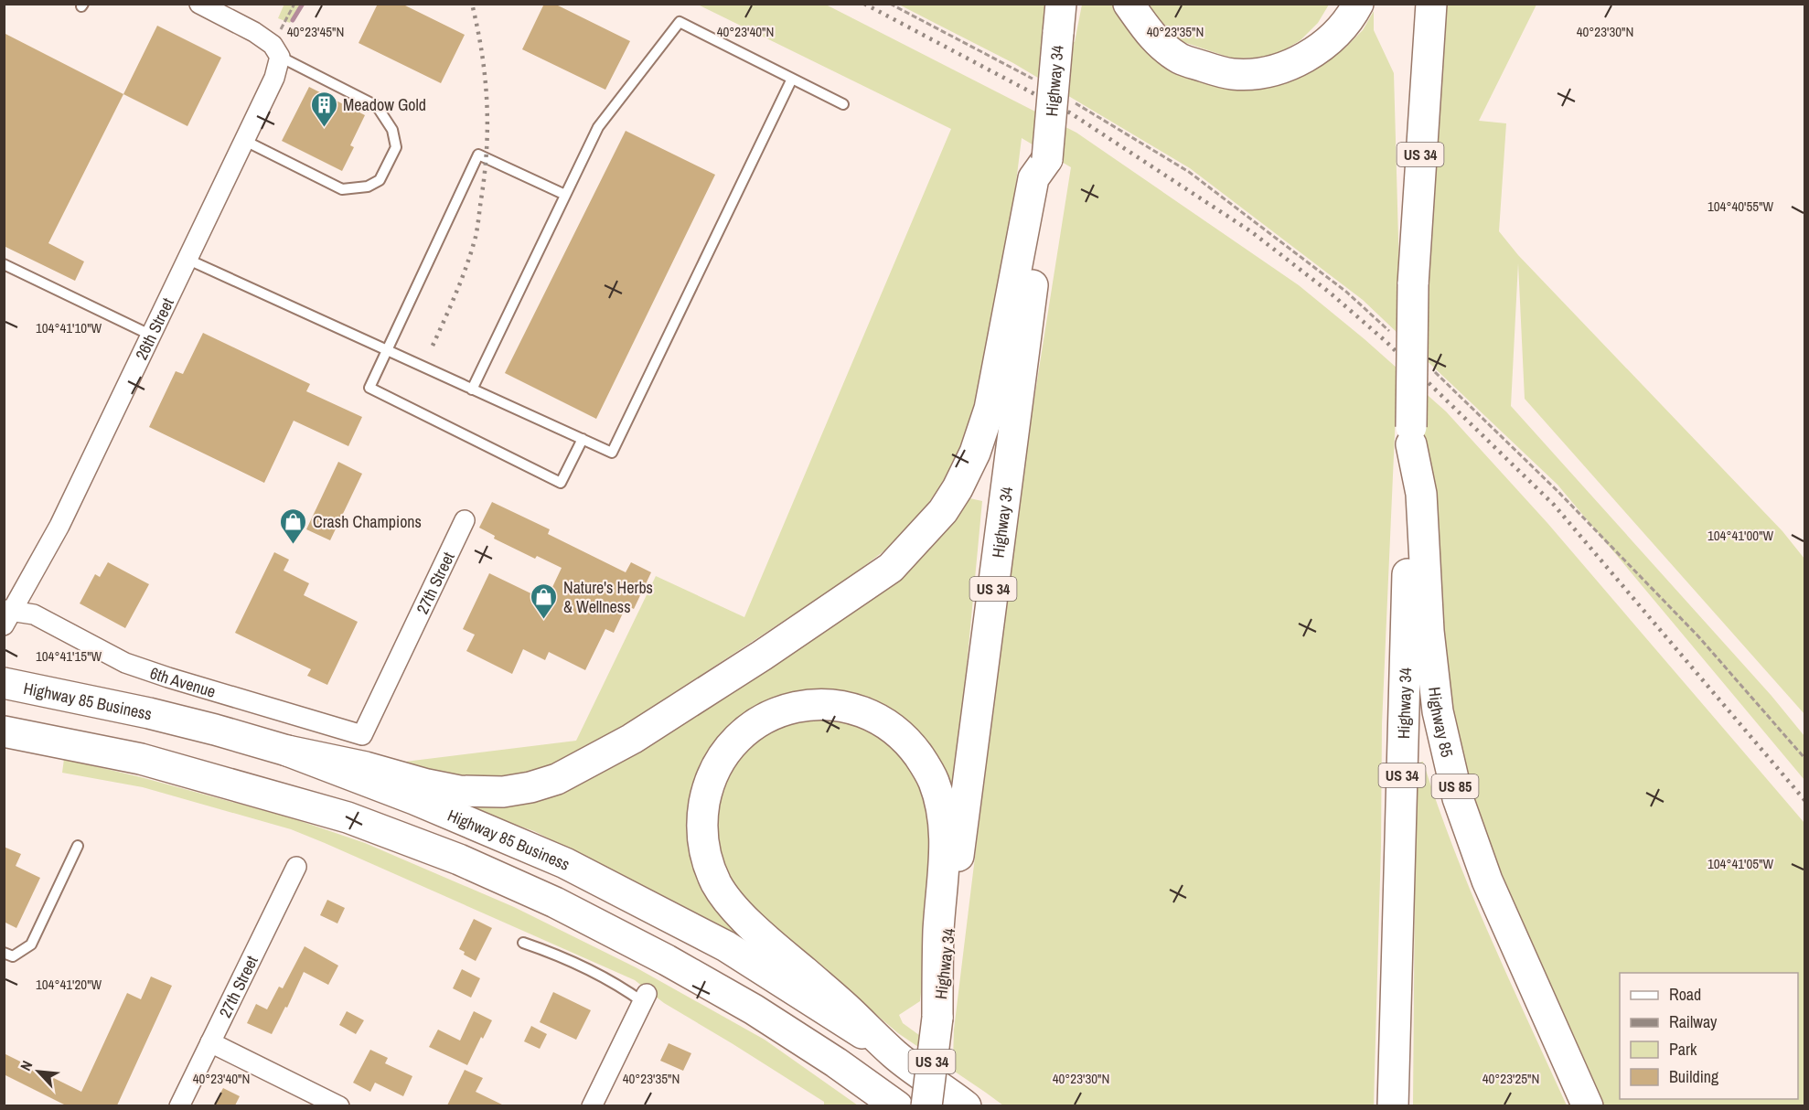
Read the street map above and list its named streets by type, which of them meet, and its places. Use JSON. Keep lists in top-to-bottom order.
{
  "streets": {
    "main road": [
      "Highway 34",
      "US 34",
      "Highway 85 Business",
      "Highway 85",
      "US 85"
    ],
    "street": ["26th Street", "27th Street", "6th Avenue"]
  },
  "crossings": [
    ["Highway 34", "Highway 85"],
    ["26th Street", "6th Avenue"],
    ["27th Street", "6th Avenue"]
  ],
  "places": {
    "building": ["Meadow Gold"],
    "shop": ["Crash Champions", "Nature's Herbs & Wellness"]
  },
  "legend": [
    "Road",
    "Railway",
    "Park",
    "Building"
  ],
  "north": "top left",
  "coordinates": [
    "40°23'45\"N",
    "40°23'40\"N",
    "40°23'35\"N",
    "40°23'30\"N",
    "104°40'55\"W",
    "104°41'10\"W",
    "104°41'00\"W",
    "104°41'15\"W",
    "104°41'05\"W",
    "104°41'20\"W",
    "40°23'25\"N"
  ]
}
